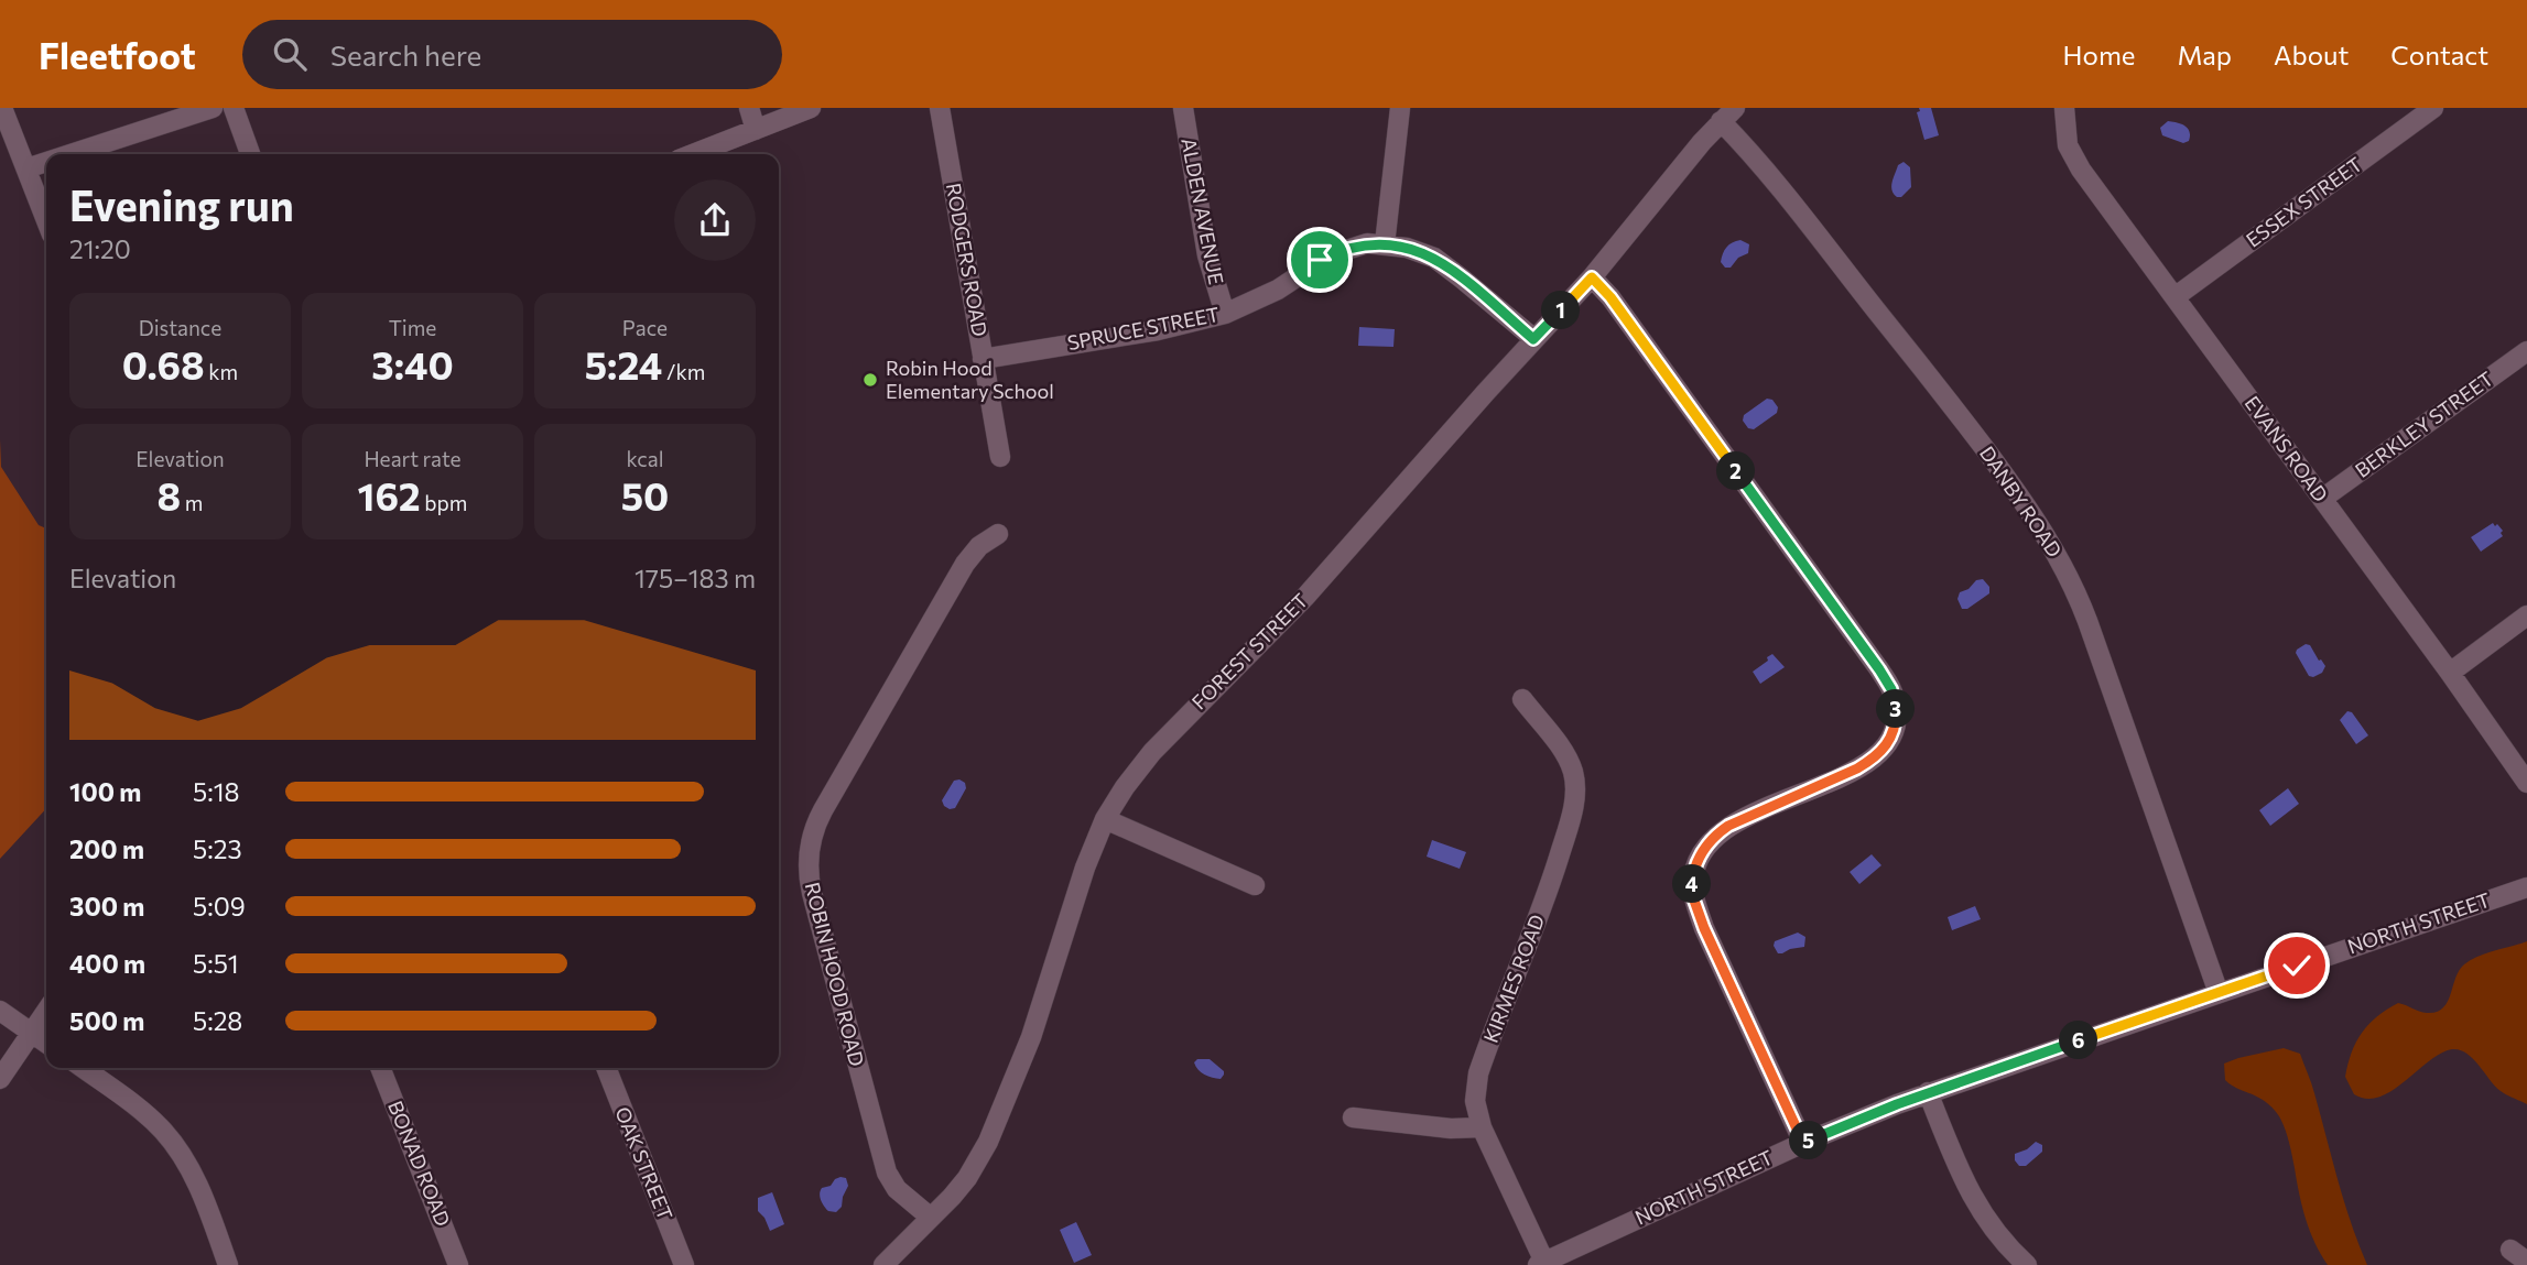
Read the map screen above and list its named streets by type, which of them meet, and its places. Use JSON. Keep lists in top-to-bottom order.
{
  "streets": {
    "street": [
      "ESSEX STREET",
      "ALDEN AVENUE",
      "RODGERS ROAD",
      "SPRUCE STREET",
      "BERKLEY STREET",
      "EVANS ROAD",
      "DANBY ROAD",
      "FOREST STREET",
      "NORTH STREET",
      "ROBIN HOOD ROAD",
      "KIRMES ROAD",
      "BONAD ROAD",
      "OAK STREET"
    ]
  },
  "crossings": [
    ["ESSEX STREET", "EVANS ROAD"],
    ["ALDEN AVENUE", "SPRUCE STREET"],
    ["RODGERS ROAD", "SPRUCE STREET"],
    ["SPRUCE STREET", "FOREST STREET"],
    ["BERKLEY STREET", "EVANS ROAD"],
    ["DANBY ROAD", "FOREST STREET"],
    ["DANBY ROAD", "NORTH STREET"],
    ["FOREST STREET", "ROBIN HOOD ROAD"],
    ["NORTH STREET", "KIRMES ROAD"]
  ],
  "places": ["Robin Hood Elementary School"],
  "page": {
    "header": "Fleetfoot",
    "search": "Search here",
    "nav": [
      "Home",
      "Map",
      "About",
      "Contact"
    ],
    "heading": ["Evening run", "21:20"],
    "stats": [
      ["Distance", "0.68 km"],
      ["Time", "3:40"],
      ["Pace", "5:24 /km"],
      ["Elevation", "8 m"],
      ["Heart rate", "162 bpm"],
      ["kcal", "50"]
    ],
    "pins": [
      "1",
      "2",
      "3",
      "4",
      "6",
      "5"
    ],
    "chart": ["Elevation", "175–183 m"],
    "list": [
      {
        "name": "100 m",
        "note": "5:18"
      },
      {
        "name": "200 m",
        "note": "5:23"
      },
      {
        "name": "300 m",
        "note": "5:09"
      },
      {
        "name": "400 m",
        "note": "5:51"
      },
      {
        "name": "500 m",
        "note": "5:28"
      }
    ]
  }
}
